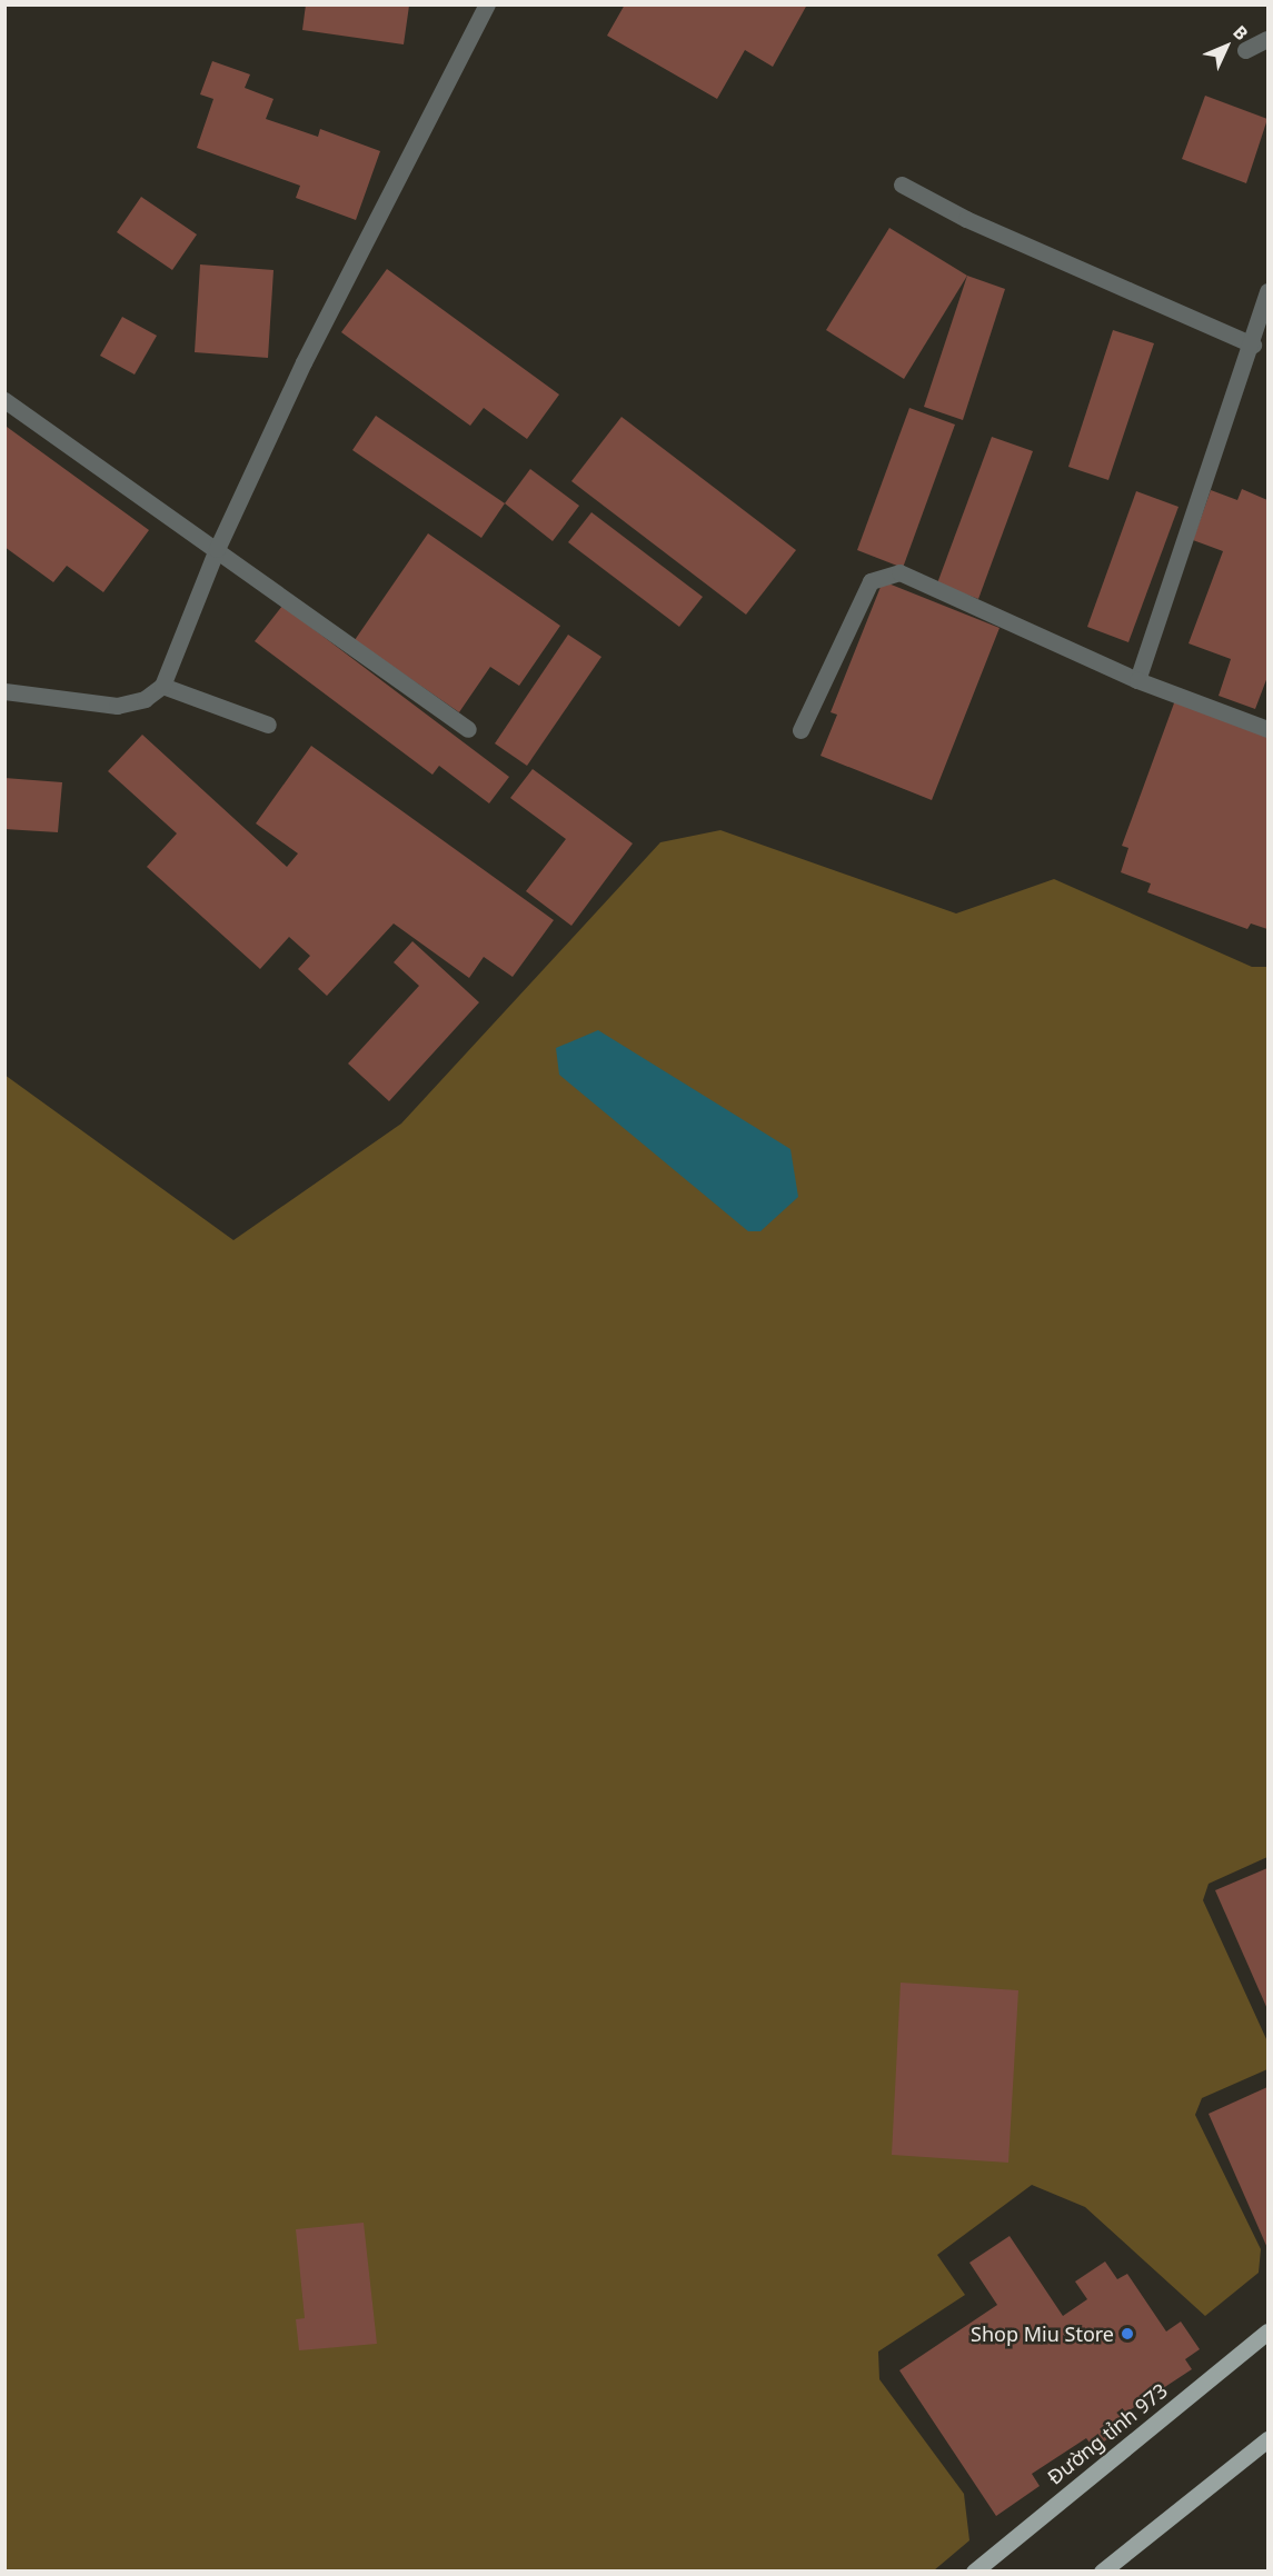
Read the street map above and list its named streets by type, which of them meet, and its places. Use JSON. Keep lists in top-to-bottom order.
{
  "streets": {
    "main road": ["Đường tỉnh 973"]
  },
  "places": ["Shop Miu Store"],
  "north": "top right"
}
